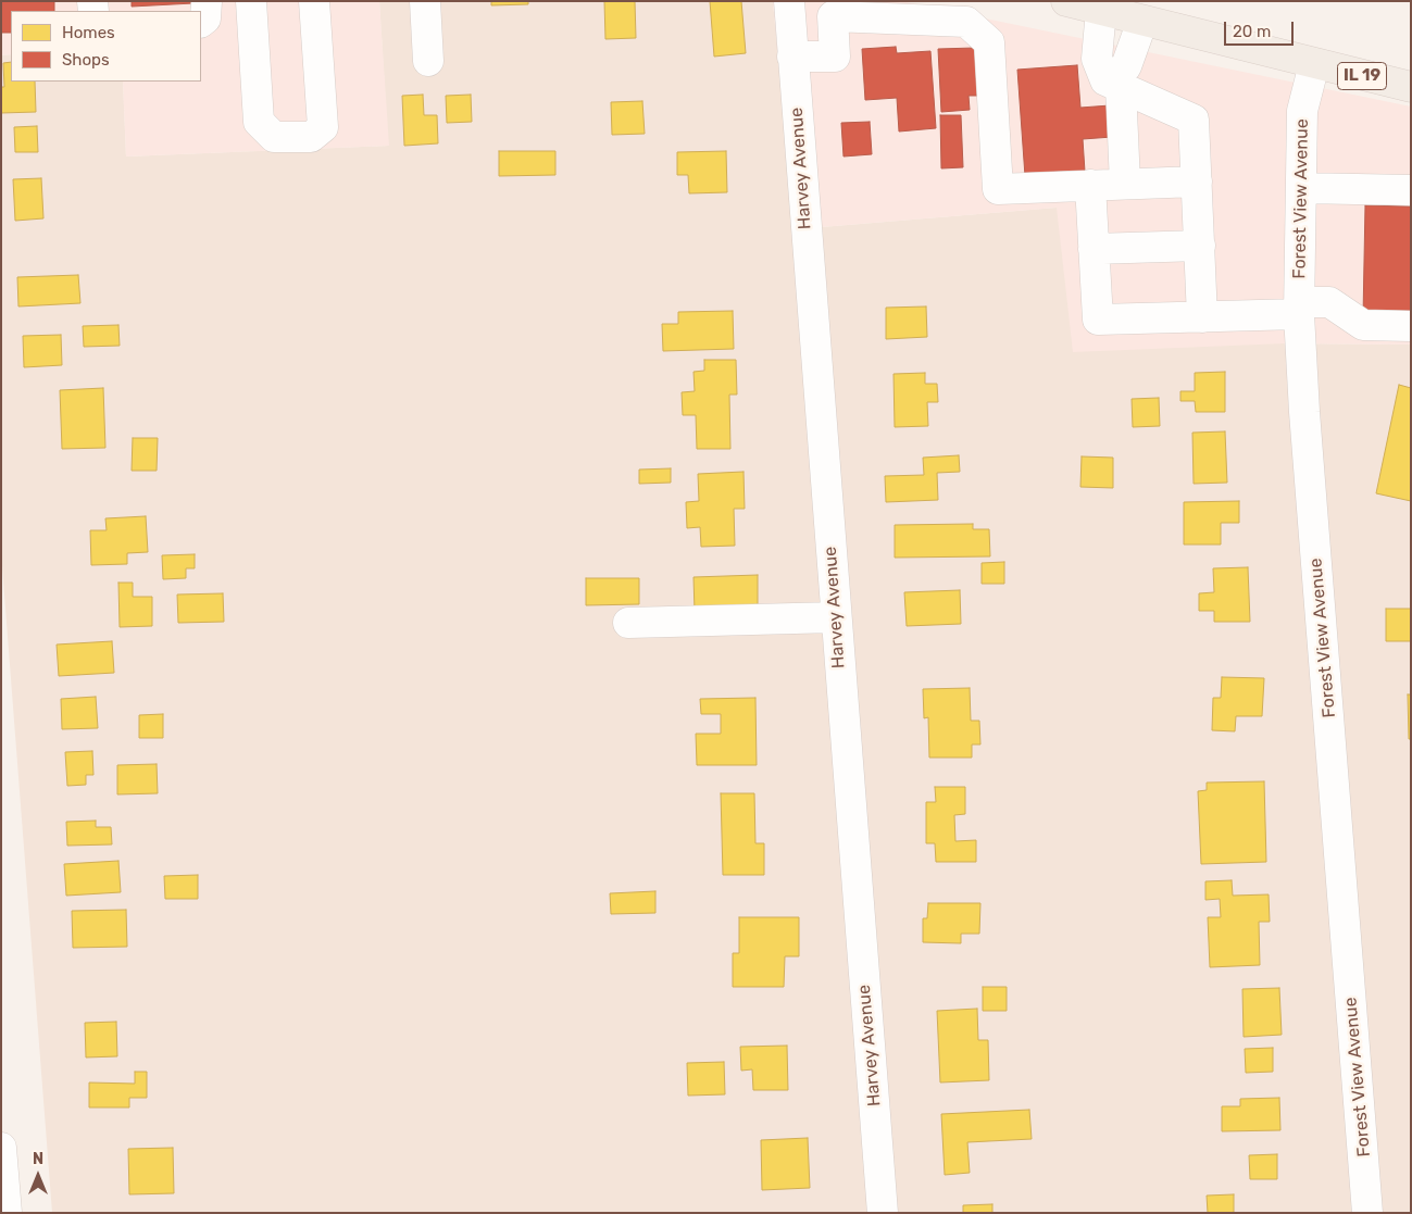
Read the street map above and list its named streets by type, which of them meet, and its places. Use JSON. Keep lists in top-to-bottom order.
{
  "streets": {
    "main road": ["IL 19"],
    "street": ["Harvey Avenue", "Forest View Avenue"]
  },
  "crossings": [
    ["IL 19", "Forest View Avenue"]
  ],
  "legend": ["Homes", "Shops"],
  "scale_bar": "20 m",
  "north": "top"
}
